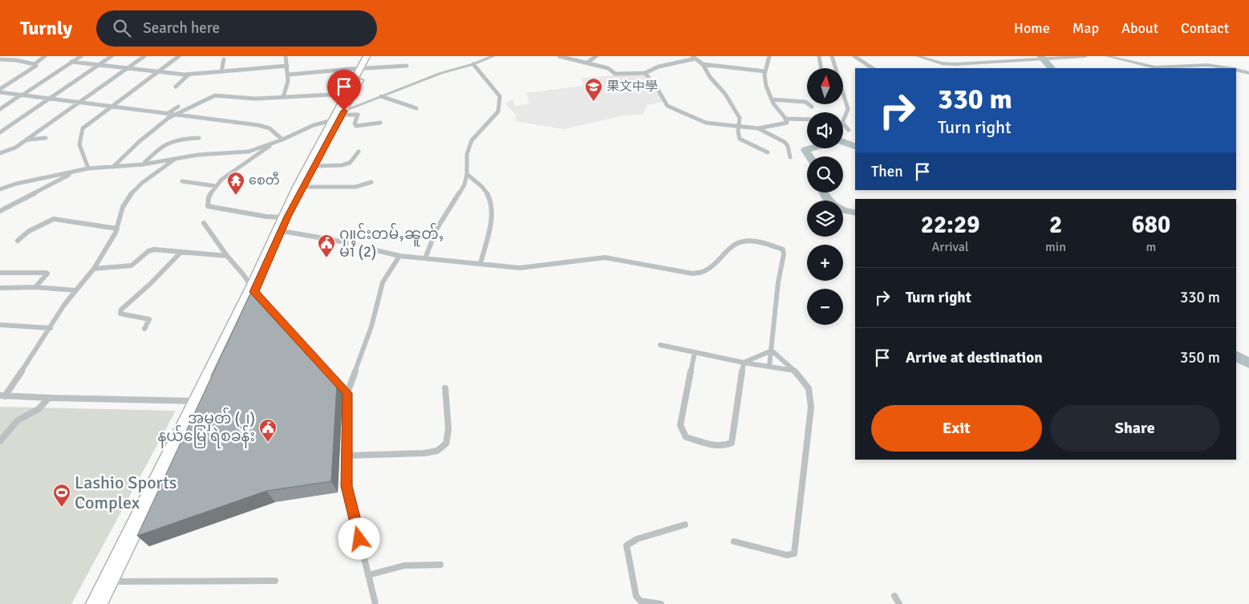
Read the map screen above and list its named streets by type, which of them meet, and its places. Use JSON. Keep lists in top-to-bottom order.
{
  "places": {
    "school or university": ["果文中學"],
    "temple": ["စေတီ"],
    "public building": ["ႁူင်းတမ်ႇၼူတ်ႇ မၢႆ (2)", "အမှတ် (၂) နယ်မြေ ရဲစခန်း"],
    "sports": ["Lashio Sports Complex"]
  },
  "north": "top",
  "page": {
    "header": "Turnly",
    "search": "Search here",
    "nav": [
      "Home",
      "Map",
      "About",
      "Contact"
    ],
    "map_buttons": ["+", "−"],
    "turn": ["330 m", "Turn right"],
    "then": "Then",
    "eta": [
      "22:29",
      "Arrival",
      "2",
      "min",
      "680",
      "m"
    ],
    "list": [
      {
        "name": "Turn right",
        "value": "330 m"
      },
      {
        "name": "Arrive at destination",
        "value": "350 m"
      }
    ],
    "buttons": ["Exit", "Share"]
  }
}
